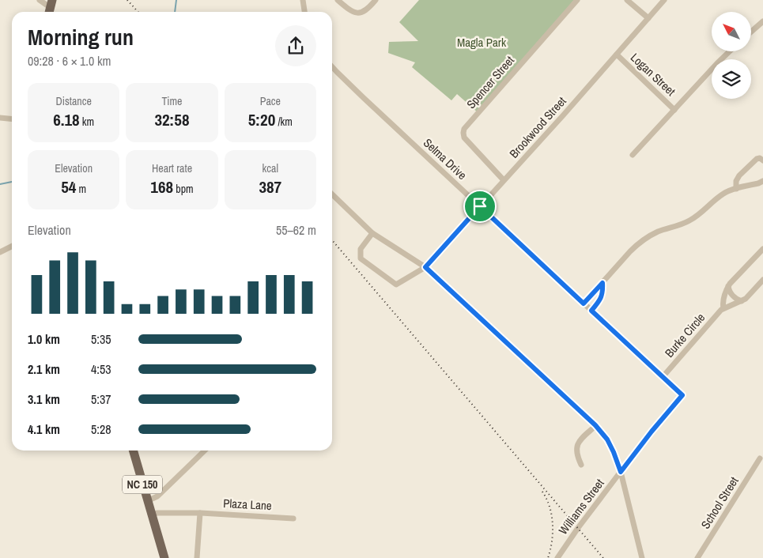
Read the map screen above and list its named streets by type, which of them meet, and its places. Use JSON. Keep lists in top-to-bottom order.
{
  "streets": {
    "main road": ["NC 150"],
    "street": [
      "Logan Street",
      "Spencer Street",
      "Brookwood Street",
      "Selma Drive",
      "Burke Circle",
      "School Street",
      "Plaza Lane",
      "Williams Street"
    ]
  },
  "crossings": [
    ["Logan Street", "Brookwood Street"],
    ["Spencer Street", "Brookwood Street"],
    ["Brookwood Street", "Selma Drive"],
    ["Selma Drive", "Burke Circle"],
    ["Selma Drive", "Williams Street"],
    ["NC 150", "Plaza Lane"]
  ],
  "parks": ["Magla Park"],
  "north": "top left",
  "page": {
    "heading": ["Morning run", "09:28 · 6 × 1.0 km"],
    "stats": [
      ["Distance", "6.18 km"],
      ["Time", "32:58"],
      ["Pace", "5:20 /km"],
      ["Elevation", "54 m"],
      ["Heart rate", "168 bpm"],
      ["kcal", "387"]
    ],
    "chart": ["Elevation", "55–62 m"],
    "list": [
      {
        "name": "1.0 km",
        "note": "5:35"
      },
      {
        "name": "2.1 km",
        "note": "4:53"
      },
      {
        "name": "3.1 km",
        "note": "5:37"
      },
      {
        "name": "4.1 km",
        "note": "5:28"
      }
    ]
  }
}
